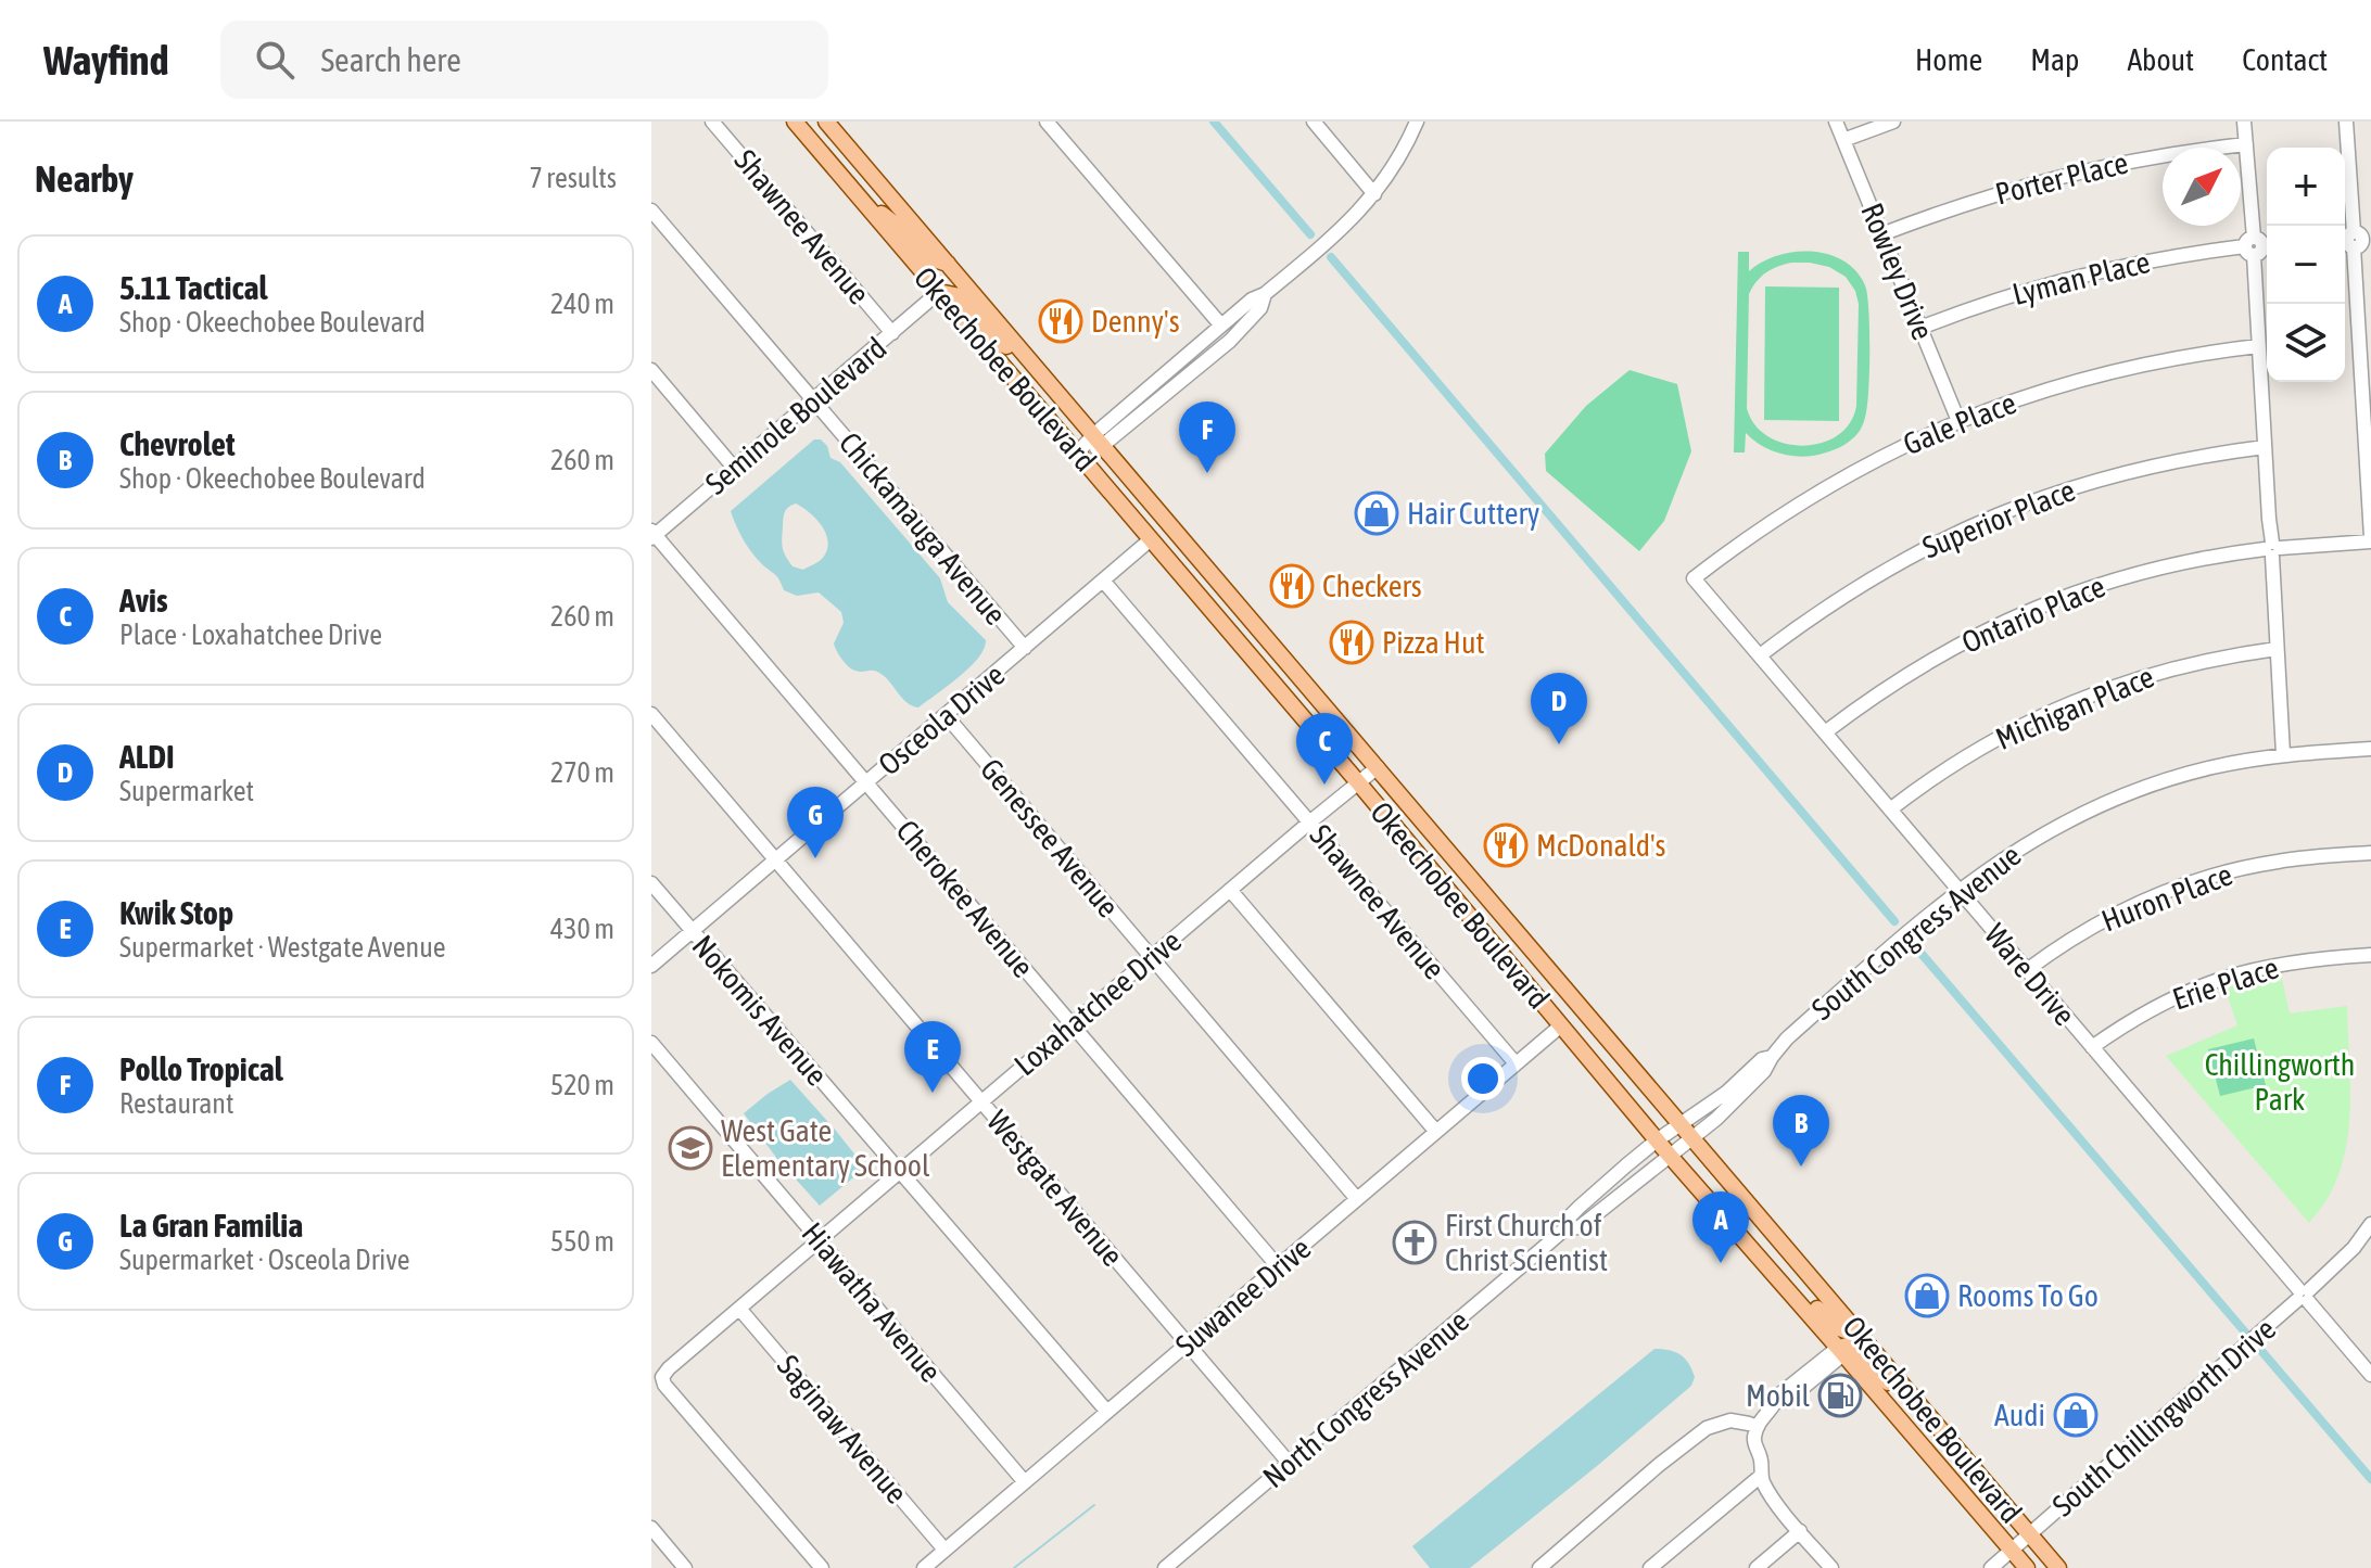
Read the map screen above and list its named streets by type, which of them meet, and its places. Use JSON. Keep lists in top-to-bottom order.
{
  "streets": {
    "main road": ["Okeechobee Boulevard"],
    "street": [
      "Porter Place",
      "Shawnee Avenue",
      "Rowley Drive",
      "Lyman Place",
      "Seminole Boulevard",
      "Gale Place",
      "Superior Place",
      "Chickamauga Avenue",
      "Ontario Place",
      "Michigan Place",
      "Osceola Drive",
      "Genessee Avenue",
      "Huron Place",
      "Cherokee Avenue",
      "South Congress Avenue",
      "Ware Drive",
      "Erie Place",
      "Loxahatchee Drive",
      "Nokomis Avenue",
      "Westgate Avenue",
      "Suwanee Drive",
      "Hiawatha Avenue",
      "North Congress Avenue",
      "South Chillingworth Drive",
      "Saginaw Avenue"
    ]
  },
  "crossings": [
    ["Porter Place", "Rowley Drive"],
    ["Shawnee Avenue", "Seminole Boulevard"],
    ["Shawnee Avenue", "Osceola Drive"],
    ["Shawnee Avenue", "Loxahatchee Drive"],
    ["Shawnee Avenue", "Suwanee Drive"],
    ["Rowley Drive", "Lyman Place"],
    ["Rowley Drive", "Gale Place"],
    ["Okeechobee Boulevard", "Seminole Boulevard"],
    ["Okeechobee Boulevard", "Osceola Drive"],
    ["Okeechobee Boulevard", "South Congress Avenue"],
    ["Okeechobee Boulevard", "Loxahatchee Drive"],
    ["Okeechobee Boulevard", "Suwanee Drive"],
    ["Okeechobee Boulevard", "North Congress Avenue"],
    ["Okeechobee Boulevard", "South Chillingworth Drive"],
    ["Seminole Boulevard", "Chickamauga Avenue"],
    ["Seminole Boulevard", "Cherokee Avenue"],
    ["Gale Place", "Ware Drive"],
    ["Superior Place", "Ware Drive"],
    ["Chickamauga Avenue", "Osceola Drive"],
    ["Ontario Place", "Ware Drive"],
    ["Michigan Place", "Ware Drive"],
    ["Osceola Drive", "Genessee Avenue"],
    ["Osceola Drive", "Cherokee Avenue"],
    ["Osceola Drive", "Nokomis Avenue"],
    ["Osceola Drive", "Westgate Avenue"],
    ["Genessee Avenue", "Loxahatchee Drive"],
    ["Genessee Avenue", "Suwanee Drive"],
    ["Huron Place", "Ware Drive"],
    ["Cherokee Avenue", "Loxahatchee Drive"],
    ["Cherokee Avenue", "Suwanee Drive"],
    ["South Congress Avenue", "Ware Drive"],
    ["South Congress Avenue", "North Congress Avenue"],
    ["Ware Drive", "Erie Place"],
    ["Ware Drive", "South Chillingworth Drive"],
    ["Loxahatchee Drive", "Nokomis Avenue"],
    ["Loxahatchee Drive", "Westgate Avenue"],
    ["Loxahatchee Drive", "Hiawatha Avenue"],
    ["Loxahatchee Drive", "Saginaw Avenue"],
    ["Nokomis Avenue", "Suwanee Drive"],
    ["Westgate Avenue", "Suwanee Drive"],
    ["Westgate Avenue", "North Congress Avenue"],
    ["Suwanee Drive", "Hiawatha Avenue"],
    ["Suwanee Drive", "Saginaw Avenue"]
  ],
  "parks": ["Chillingworth Park"],
  "places": {
    "restaurant": [
      "Denny's",
      "Checkers",
      "Pizza Hut",
      "McDonald's"
    ],
    "shop": ["Hair Cuttery", "Rooms To Go", "Audi"],
    "school or university": ["West Gate Elementary School"],
    "church": ["First Church of Christ Scientist"],
    "fuel station": ["Mobil"]
  },
  "north": "top right",
  "page": {
    "header": "Wayfind",
    "search": "Search here",
    "nav": [
      "Home",
      "Map",
      "About",
      "Contact"
    ],
    "heading": ["Nearby", "7 results"],
    "map_buttons": ["+", "−"],
    "list": [
      {
        "mark": "A",
        "name": "5.11 Tactical",
        "note": "Shop · Okeechobee Boulevard",
        "value": "240 m"
      },
      {
        "mark": "B",
        "name": "Chevrolet",
        "note": "Shop · Okeechobee Boulevard",
        "value": "260 m"
      },
      {
        "mark": "C",
        "name": "Avis",
        "note": "Place · Loxahatchee Drive",
        "value": "260 m"
      },
      {
        "mark": "D",
        "name": "ALDI",
        "note": "Supermarket",
        "value": "270 m"
      },
      {
        "mark": "E",
        "name": "Kwik Stop",
        "note": "Supermarket · Westgate Avenue",
        "value": "430 m"
      },
      {
        "mark": "F",
        "name": "Pollo Tropical",
        "note": "Restaurant",
        "value": "520 m"
      },
      {
        "mark": "G",
        "name": "La Gran Familia",
        "note": "Supermarket · Osceola Drive",
        "value": "550 m"
      }
    ],
    "pins": [
      "F",
      "D",
      "C",
      "G",
      "E",
      "B",
      "A"
    ]
  }
}
